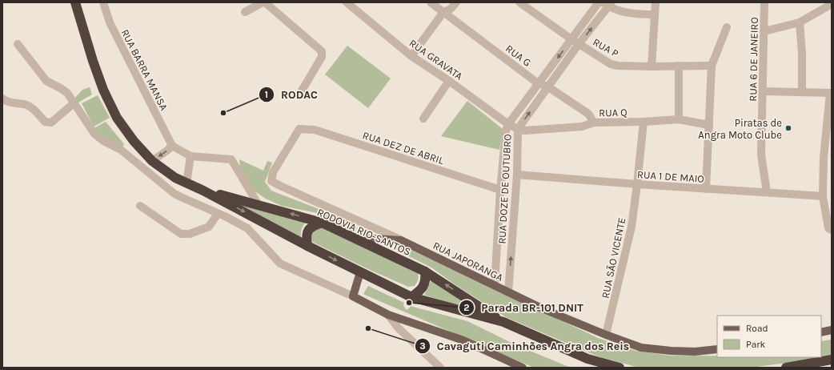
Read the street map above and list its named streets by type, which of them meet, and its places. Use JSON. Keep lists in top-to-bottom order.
{
  "streets": {
    "highway": ["RODOVIA RIO-SANTOS"],
    "main road": ["RUA JAPORANGA"],
    "street": [
      "RUA P",
      "RUA G",
      "RUA GRAVATA",
      "RUA 6 DE JANEIRO",
      "RUA BARRA MANSA",
      "RUA Q",
      "RUA DEZ DE ABRIL",
      "RUA 1 DE MAIO",
      "RUA DOZE DE OUTUBRO",
      "RUA SÃO VICENTE"
    ]
  },
  "crossings": [
    ["RUA P", "RUA DOZE DE OUTUBRO"],
    ["RUA G", "RUA Q"],
    ["RUA G", "RUA DOZE DE OUTUBRO"],
    ["RUA GRAVATA", "RUA Q"],
    ["RUA GRAVATA", "RUA DOZE DE OUTUBRO"],
    ["RUA 6 DE JANEIRO", "RUA 1 DE MAIO"],
    ["RUA Q", "RUA DOZE DE OUTUBRO"],
    ["RUA Q", "RUA SÃO VICENTE"],
    ["RUA DEZ DE ABRIL", "RUA DOZE DE OUTUBRO"],
    ["RUA DEZ DE ABRIL", "RUA JAPORANGA"],
    ["RUA 1 DE MAIO", "RUA DOZE DE OUTUBRO"],
    ["RUA 1 DE MAIO", "RUA SÃO VICENTE"],
    ["RUA DOZE DE OUTUBRO", "RUA JAPORANGA"],
    ["RUA SÃO VICENTE", "RUA JAPORANGA"]
  ],
  "places": [
    "RODAC",
    "Piratas de Angra Moto Clube",
    "Parada BR-101 DNIT",
    "Cavaguti Caminhões Angra dos Reis"
  ],
  "legend": ["Road", "Park"]
}
